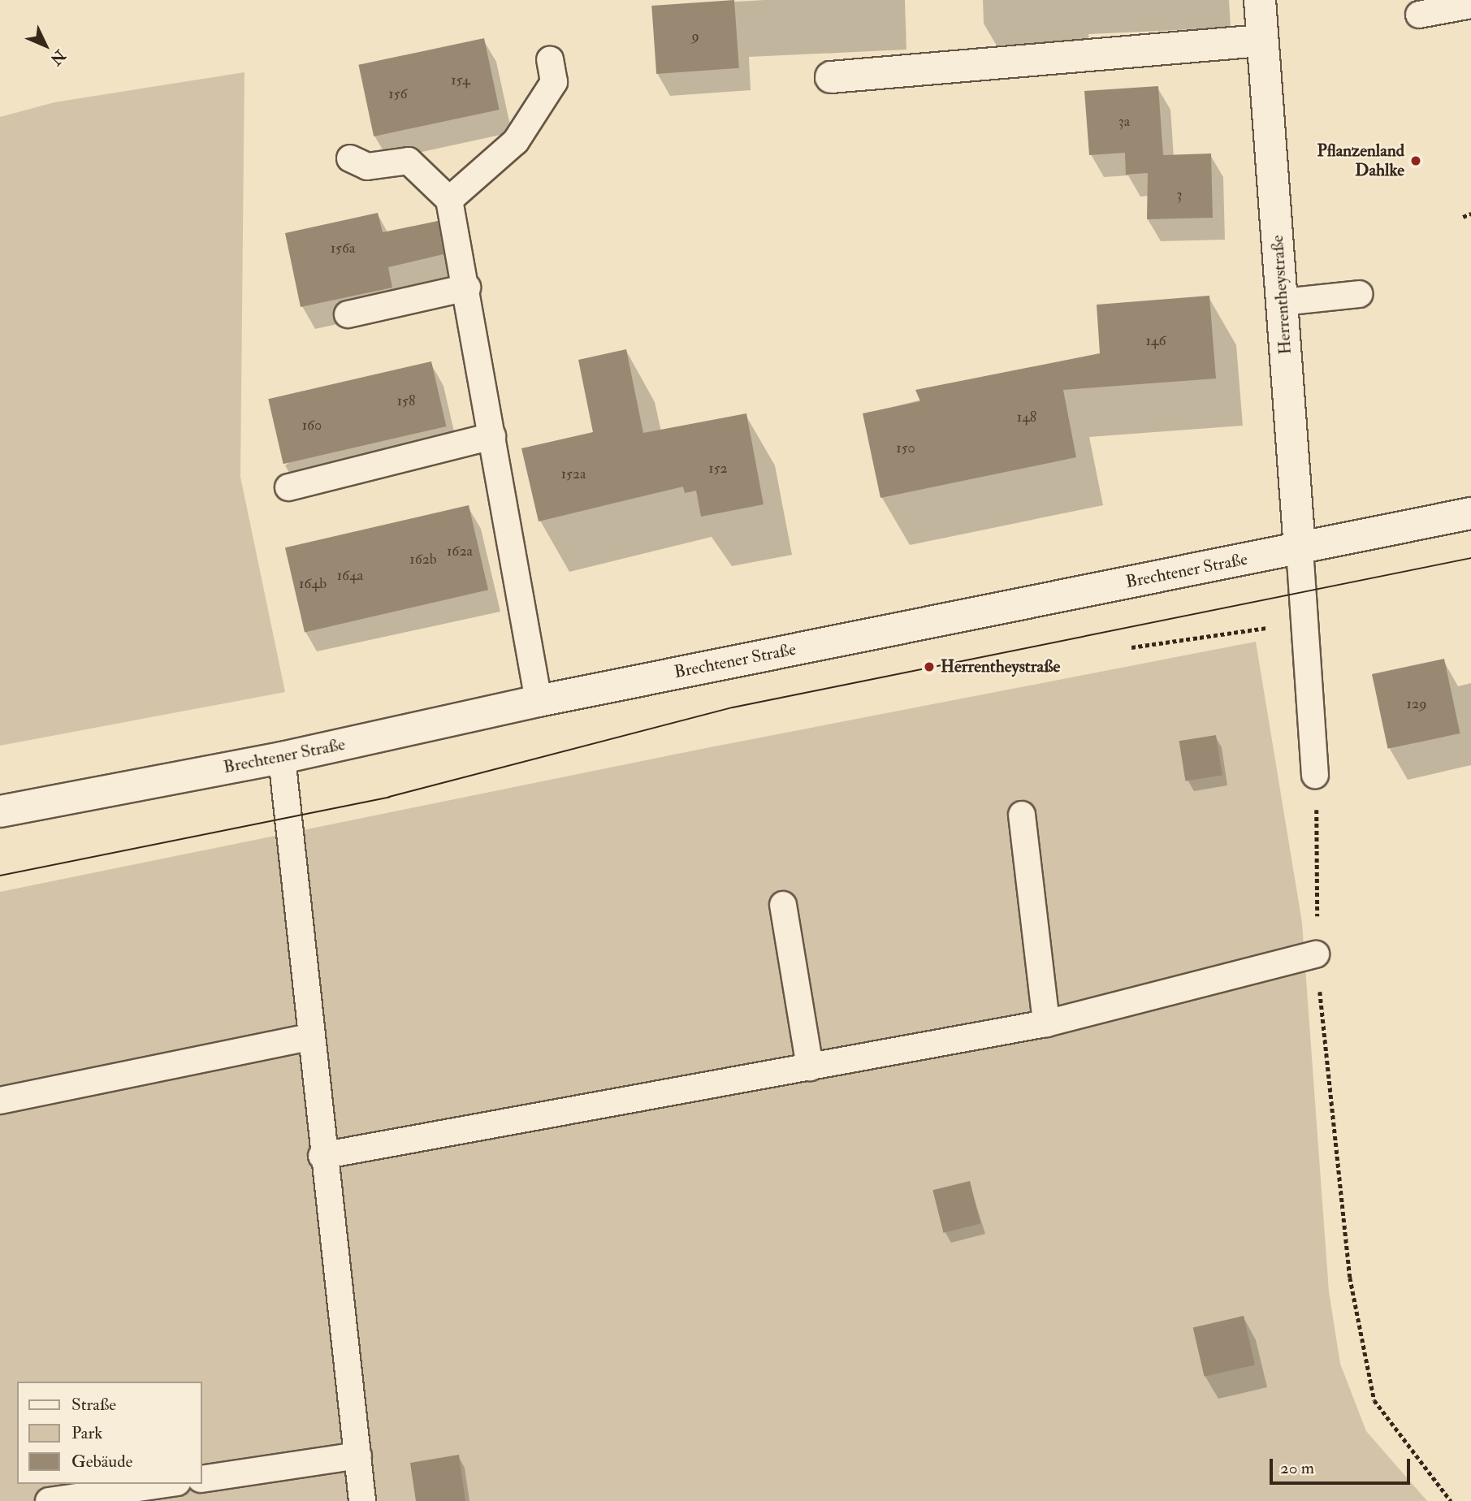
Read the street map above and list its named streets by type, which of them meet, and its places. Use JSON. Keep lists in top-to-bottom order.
{
  "streets": {
    "main road": ["Herrentheystraße", "Brechtener Straße"]
  },
  "crossings": [
    ["Herrentheystraße", "Brechtener Straße"]
  ],
  "places": ["Pflanzenland Dahlke", "Herrentheystraße"],
  "house_numbers": [
    "9",
    "154",
    "156",
    "3a",
    "3",
    "156a",
    "146",
    "158",
    "148",
    "160",
    "150",
    "152",
    "152a",
    "162a",
    "162b",
    "164a",
    "164b",
    "129"
  ],
  "legend": ["Straße", "Park", "Gebäude"],
  "scale_bar": "20 m",
  "north": "bottom right"
}
